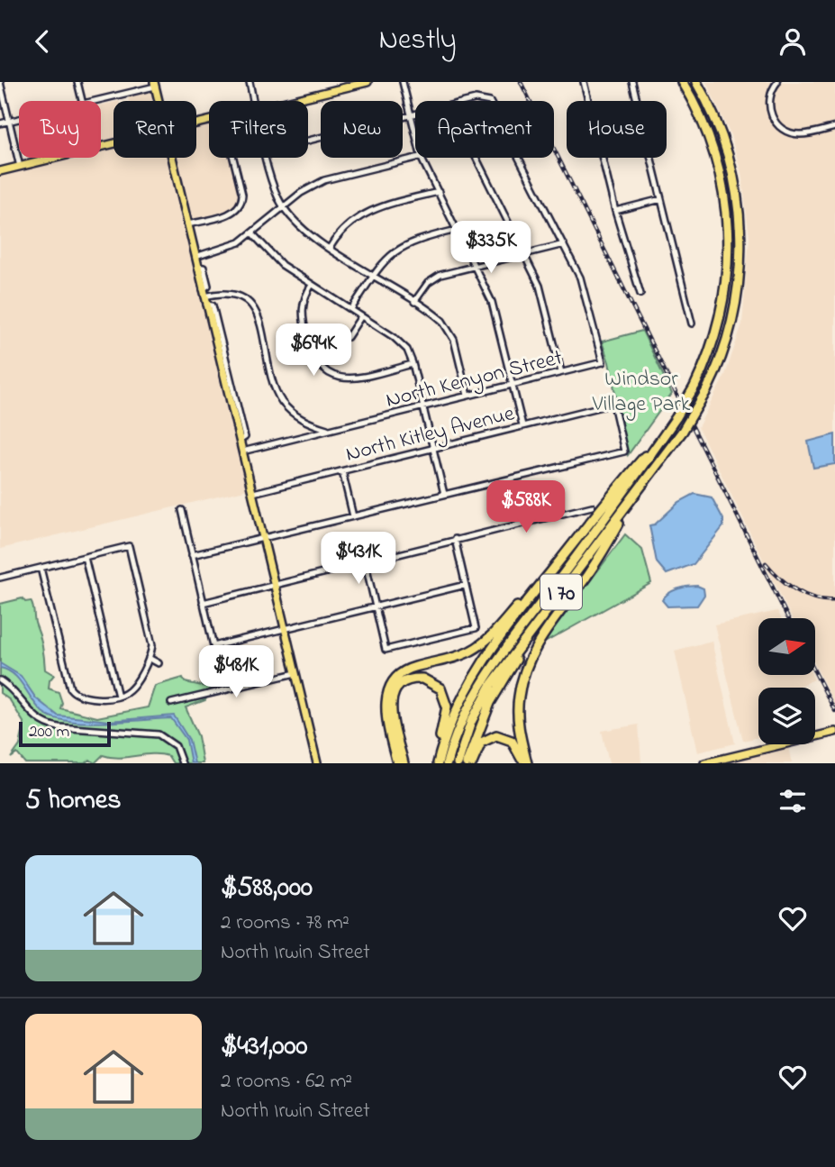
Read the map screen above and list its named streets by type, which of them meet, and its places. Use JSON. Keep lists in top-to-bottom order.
{
  "streets": {
    "highway": ["I 70"],
    "street": ["North Kenyon Street", "North Kitley Avenue"]
  },
  "parks": ["Windsor Village Park"],
  "scale_bar": "200 m",
  "north": "right",
  "page": {
    "header": "Nestly",
    "chip": [
      "Buy",
      "Rent",
      "Filters",
      "New",
      "Apartment",
      "House"
    ],
    "price": [
      "$335K",
      "$694K",
      "$588K",
      "$431K",
      "$481K"
    ],
    "scale": "200 m",
    "heading": "5 homes",
    "list": [
      {
        "name": "$588,000",
        "note": "2 rooms · 78 m² · North Irwin Street"
      },
      {
        "name": "$431,000",
        "note": "2 rooms · 62 m² · North Irwin Street"
      }
    ]
  }
}
